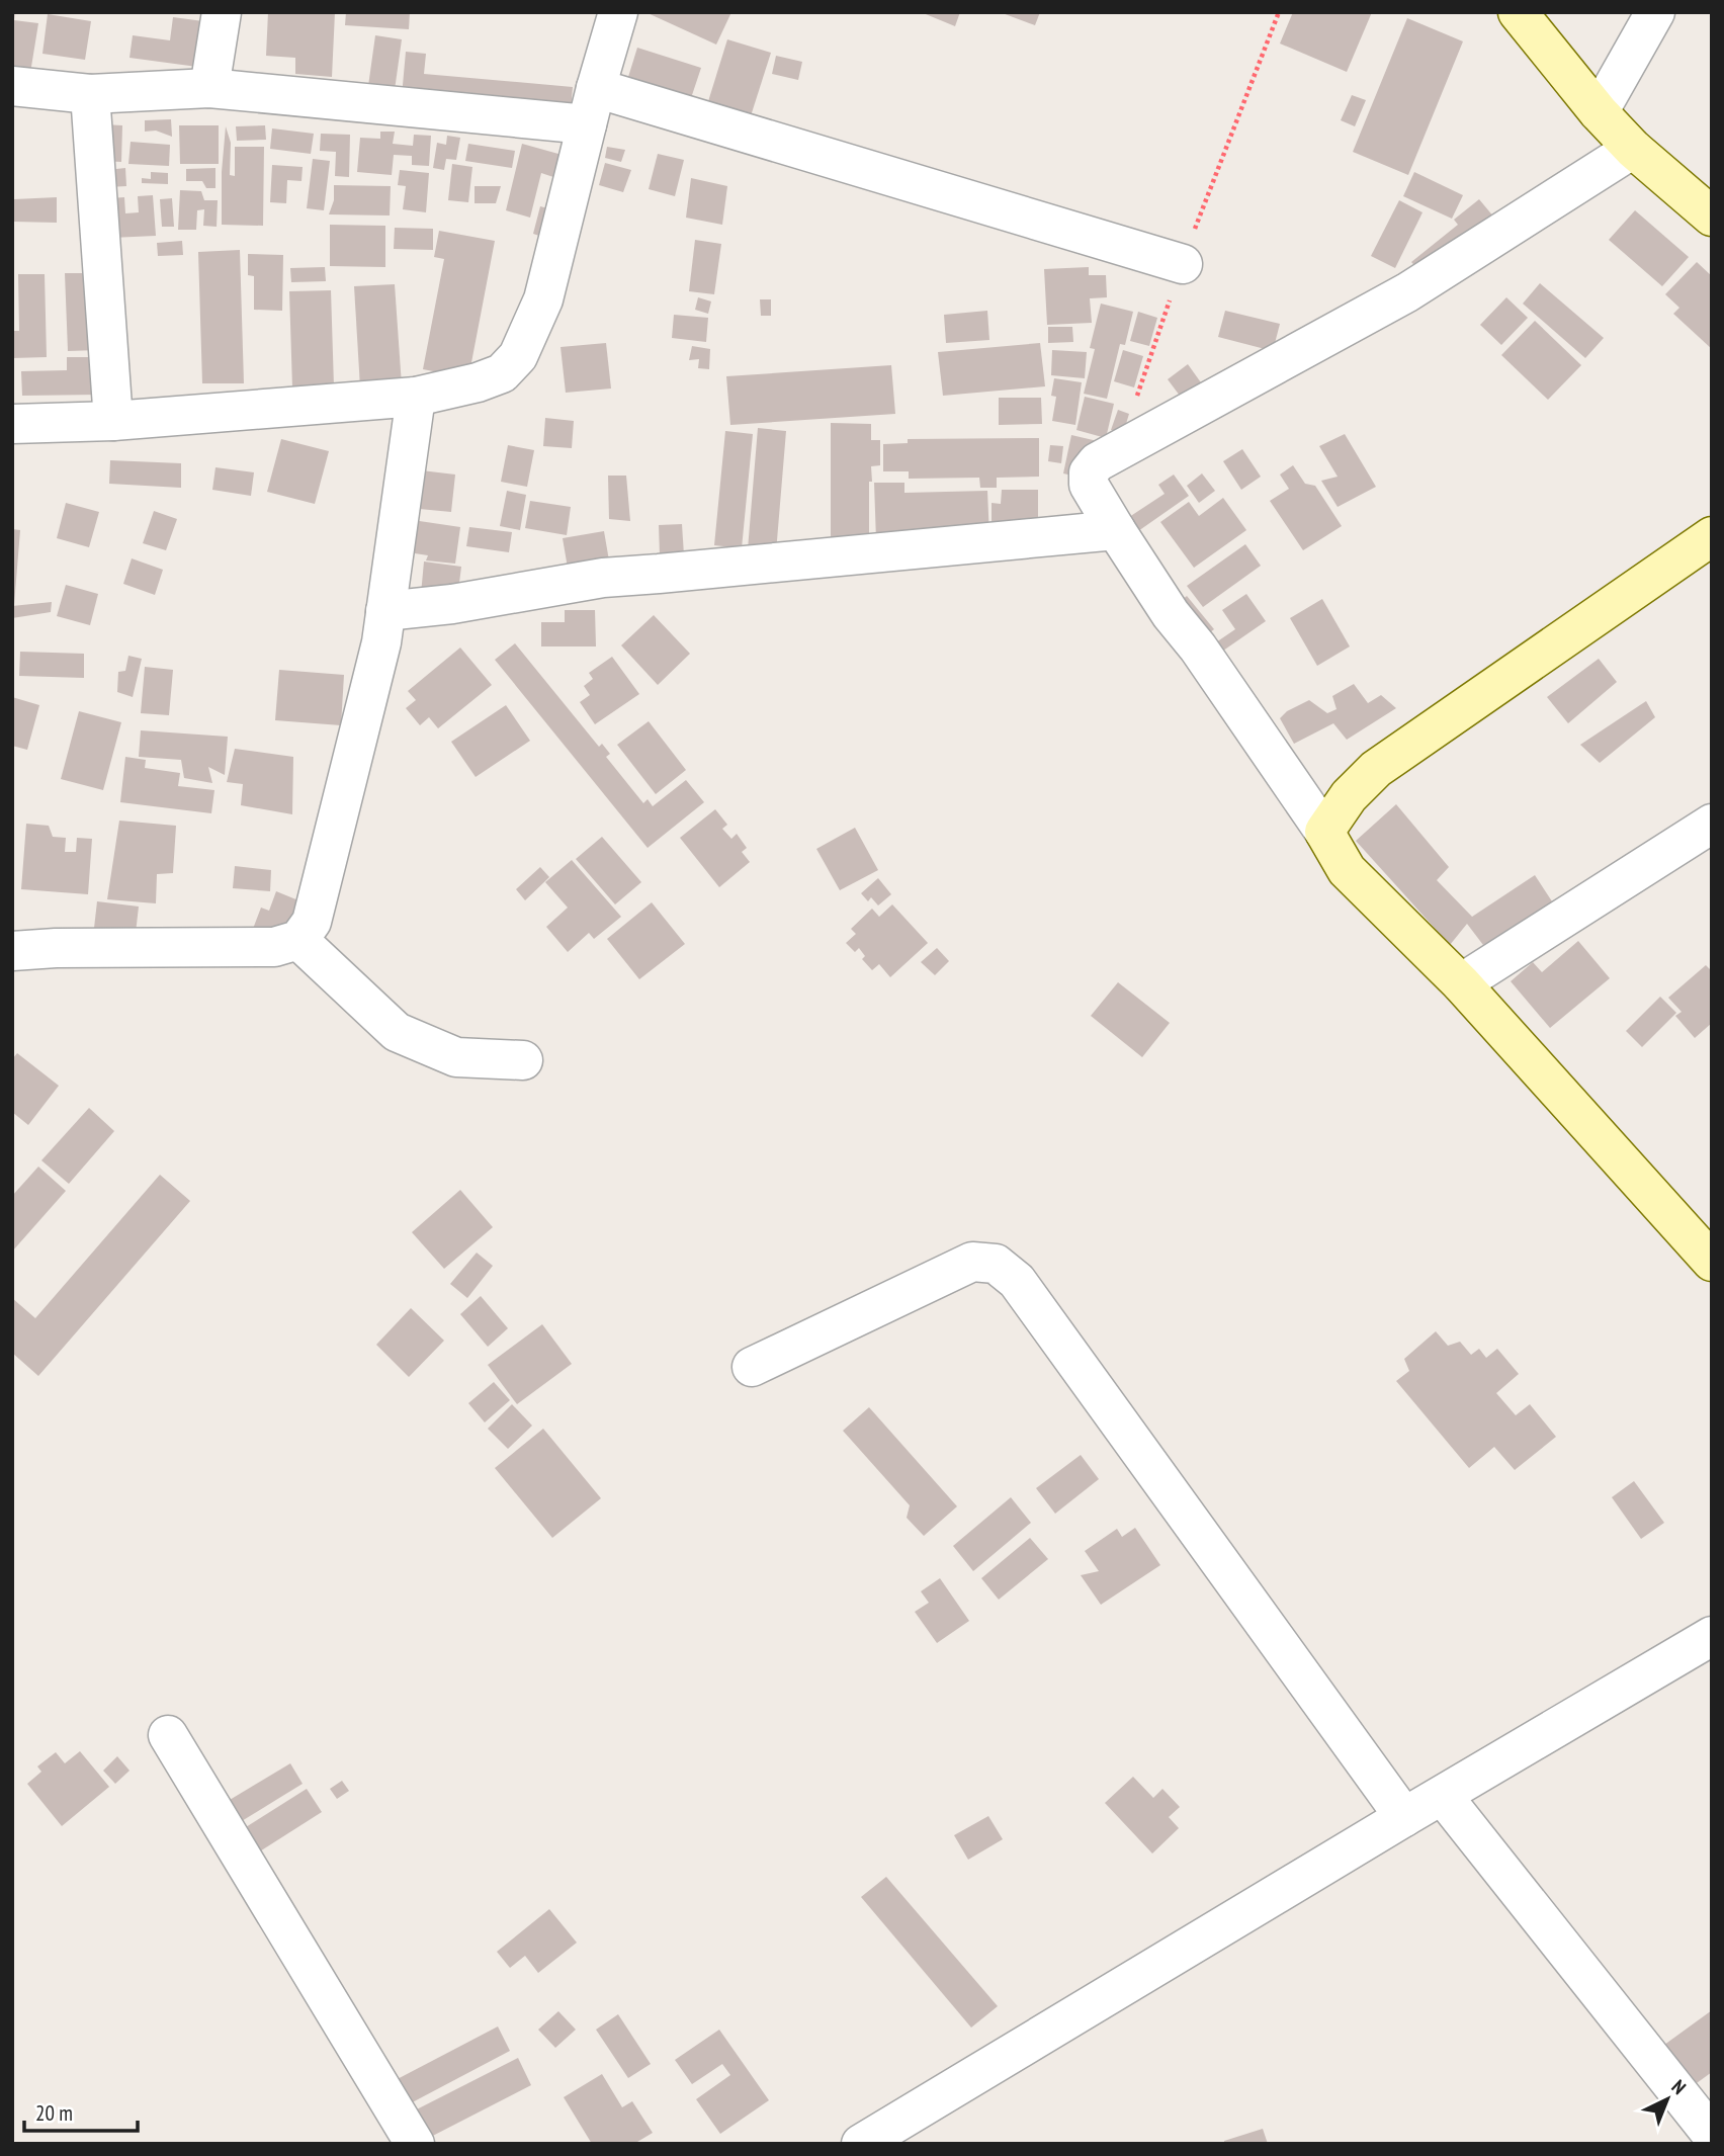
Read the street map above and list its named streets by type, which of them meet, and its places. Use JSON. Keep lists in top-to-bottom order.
{
  "scale_bar": "20 m",
  "north": "top right"
}
